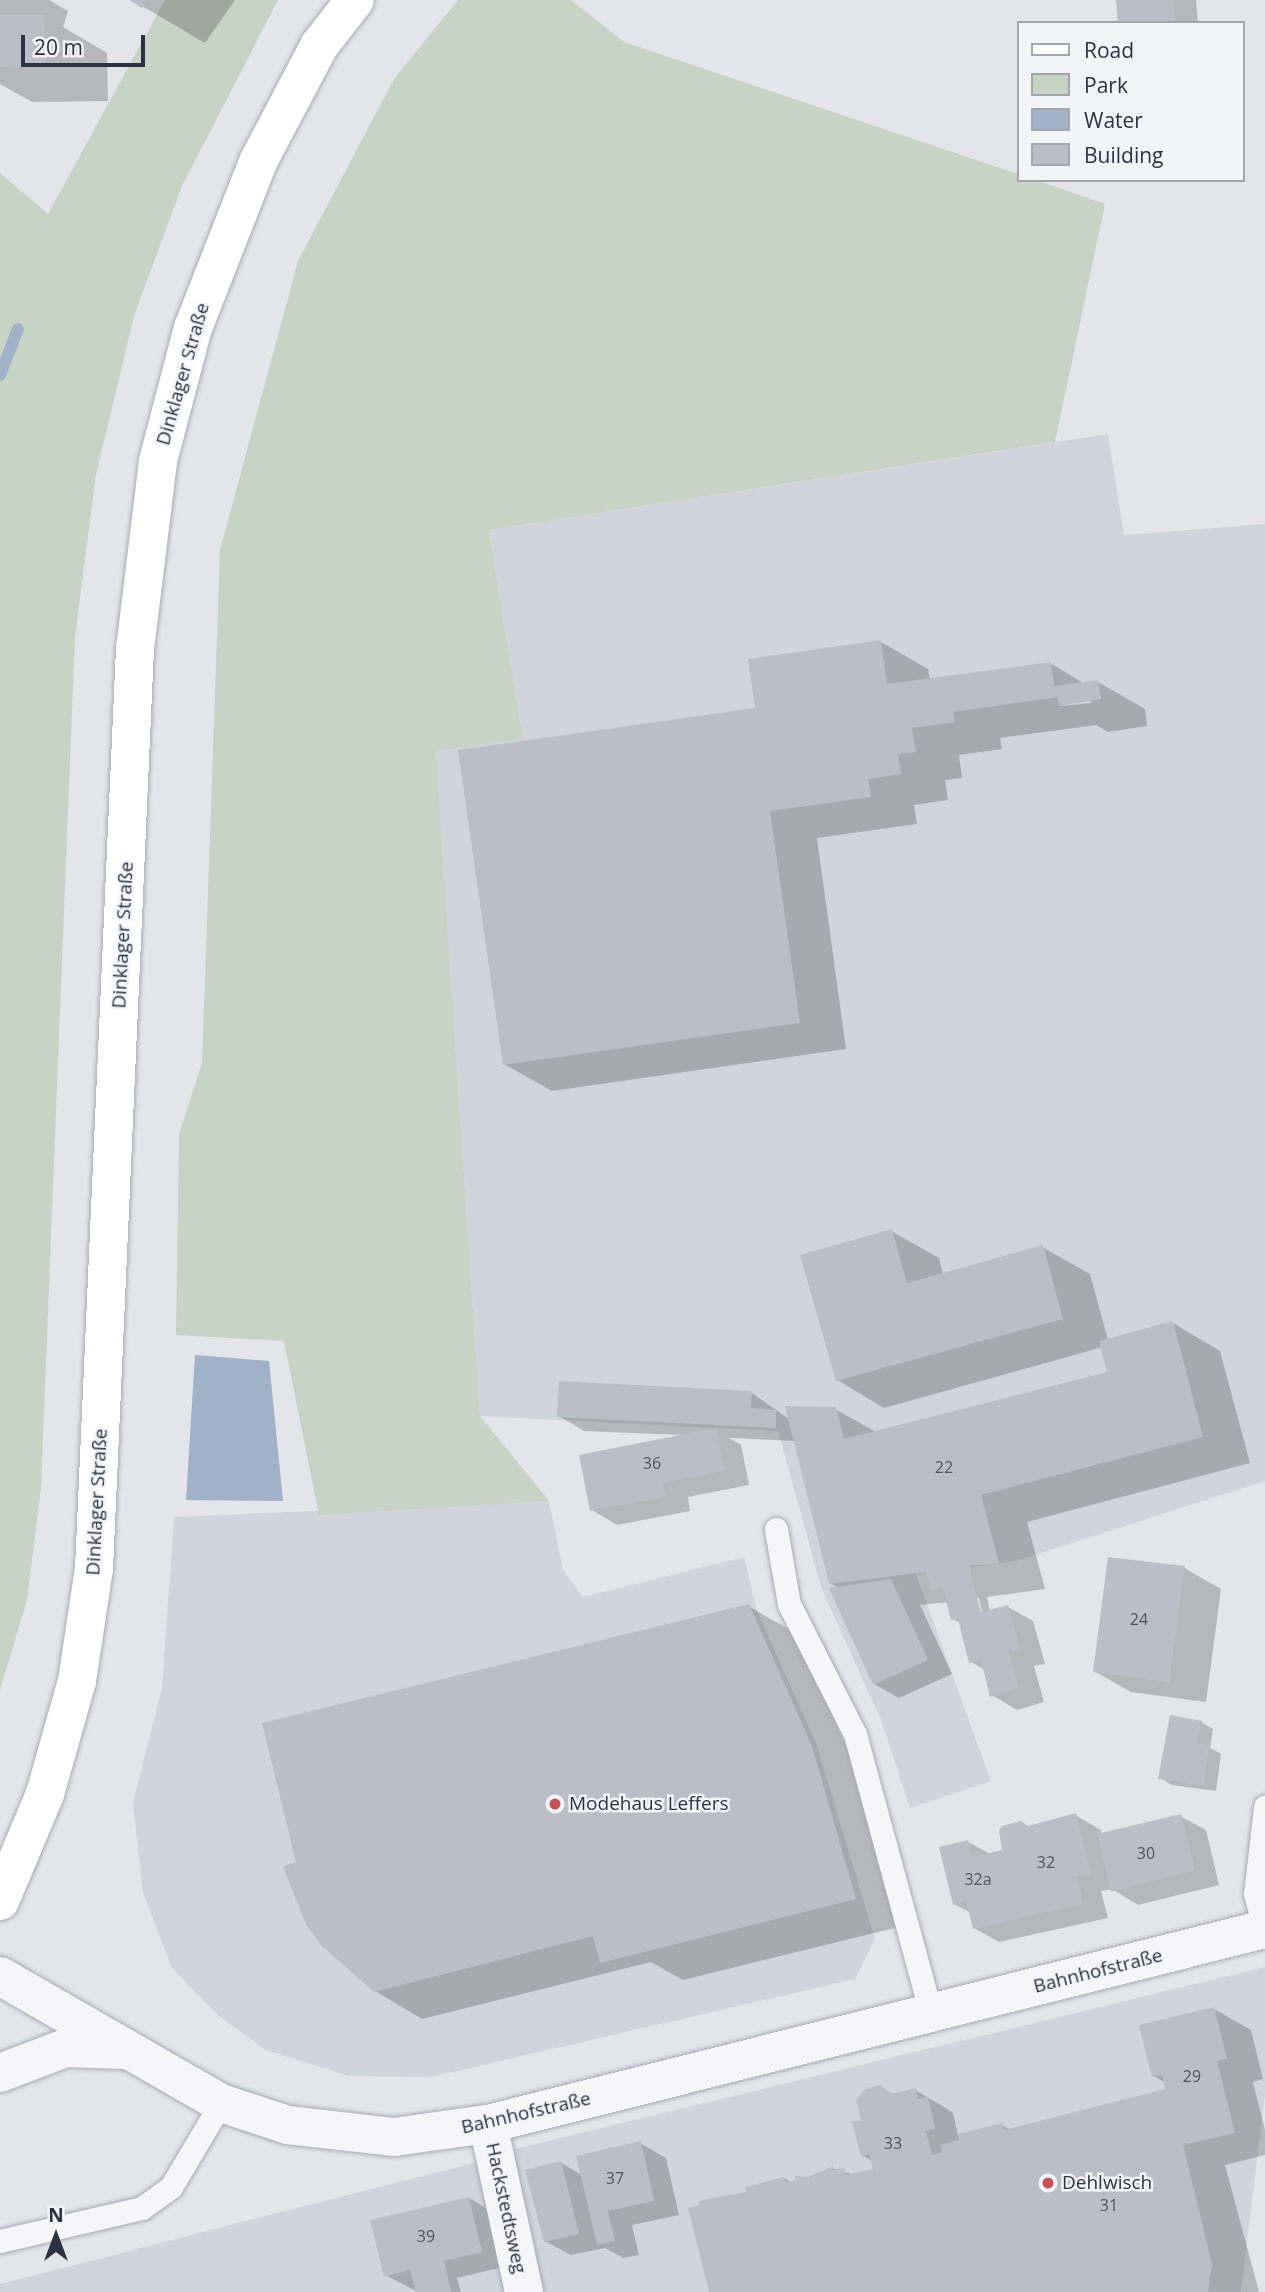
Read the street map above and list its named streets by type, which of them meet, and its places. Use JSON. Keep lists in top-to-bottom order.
{
  "streets": {
    "main road": ["Dinklager Straße"],
    "street": ["Bahnhofstraße", "Hackstedtsweg"]
  },
  "crossings": [
    ["Bahnhofstraße", "Hackstedtsweg"]
  ],
  "places": ["Modehaus Leffers", "Dehlwisch"],
  "house_numbers": [
    "36",
    "22",
    "24",
    "30",
    "32",
    "32a",
    "29",
    "33",
    "37",
    "31",
    "39"
  ],
  "legend": [
    "Road",
    "Park",
    "Water",
    "Building"
  ],
  "scale_bar": "20 m",
  "north": "top"
}
